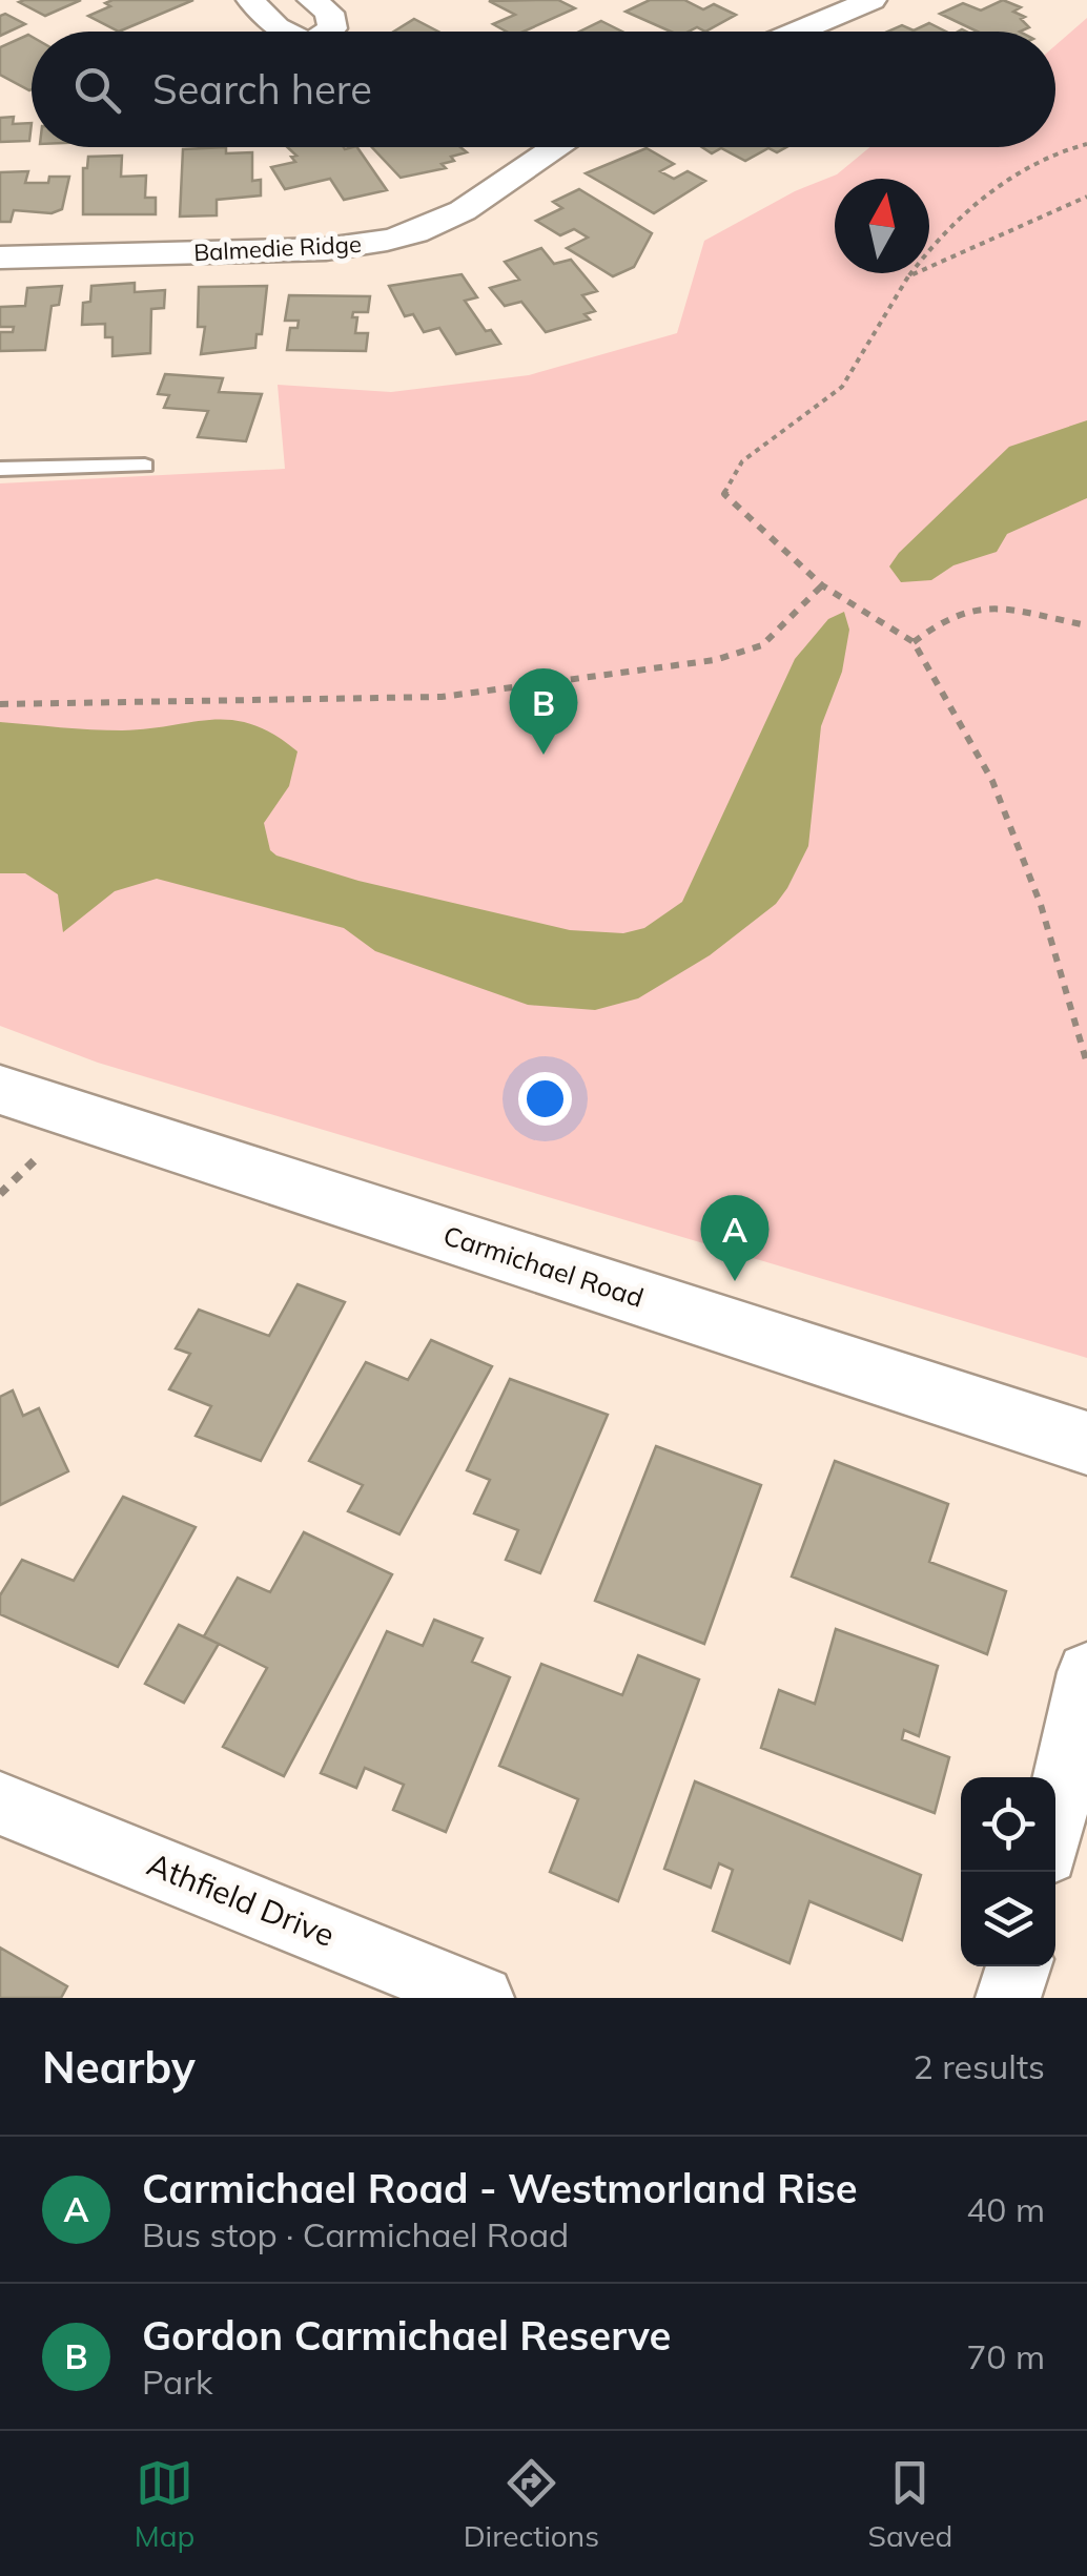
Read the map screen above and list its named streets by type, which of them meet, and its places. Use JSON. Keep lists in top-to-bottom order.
{
  "streets": {
    "street": ["Balmedie Ridge", "Carmichael Road", "Athfield Drive"]
  },
  "north": "top",
  "page": {
    "search": "Search here",
    "pins": ["B", "A"],
    "heading": ["Nearby", "2 results"],
    "list": [
      {
        "mark": "A",
        "name": "Carmichael Road - Westmorland Rise",
        "note": "Bus stop · Carmichael Road",
        "value": "40 m"
      },
      {
        "mark": "B",
        "name": "Gordon Carmichael Reserve",
        "note": "Park",
        "value": "70 m"
      }
    ],
    "nav": ["Map", "Directions", "Saved"]
  }
}
